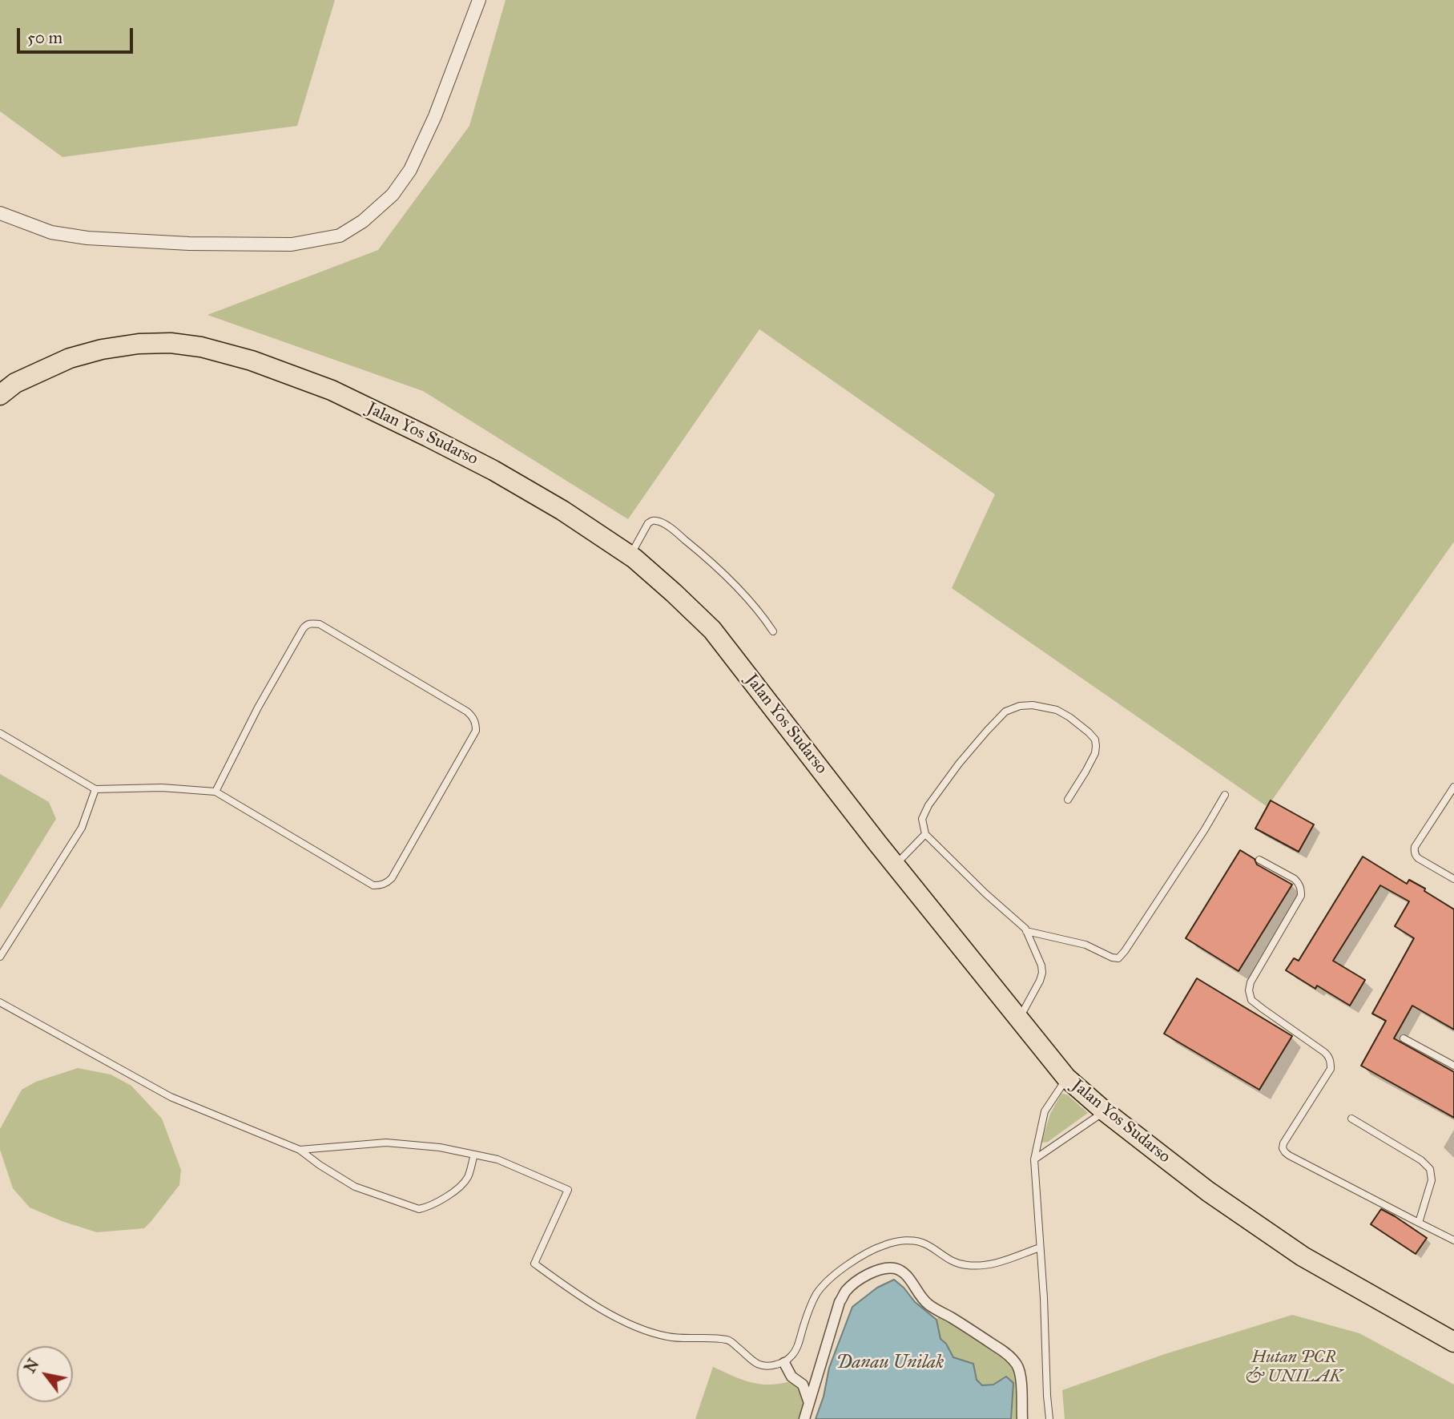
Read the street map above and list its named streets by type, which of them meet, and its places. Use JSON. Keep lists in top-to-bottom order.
{
  "streets": {
    "main road": ["Jalan Yos Sudarso"]
  },
  "water": ["Danau Unilak"],
  "parks": ["Hutan PCR & UNILAK"],
  "scale_bar": "50 m",
  "north": "top left"
}
